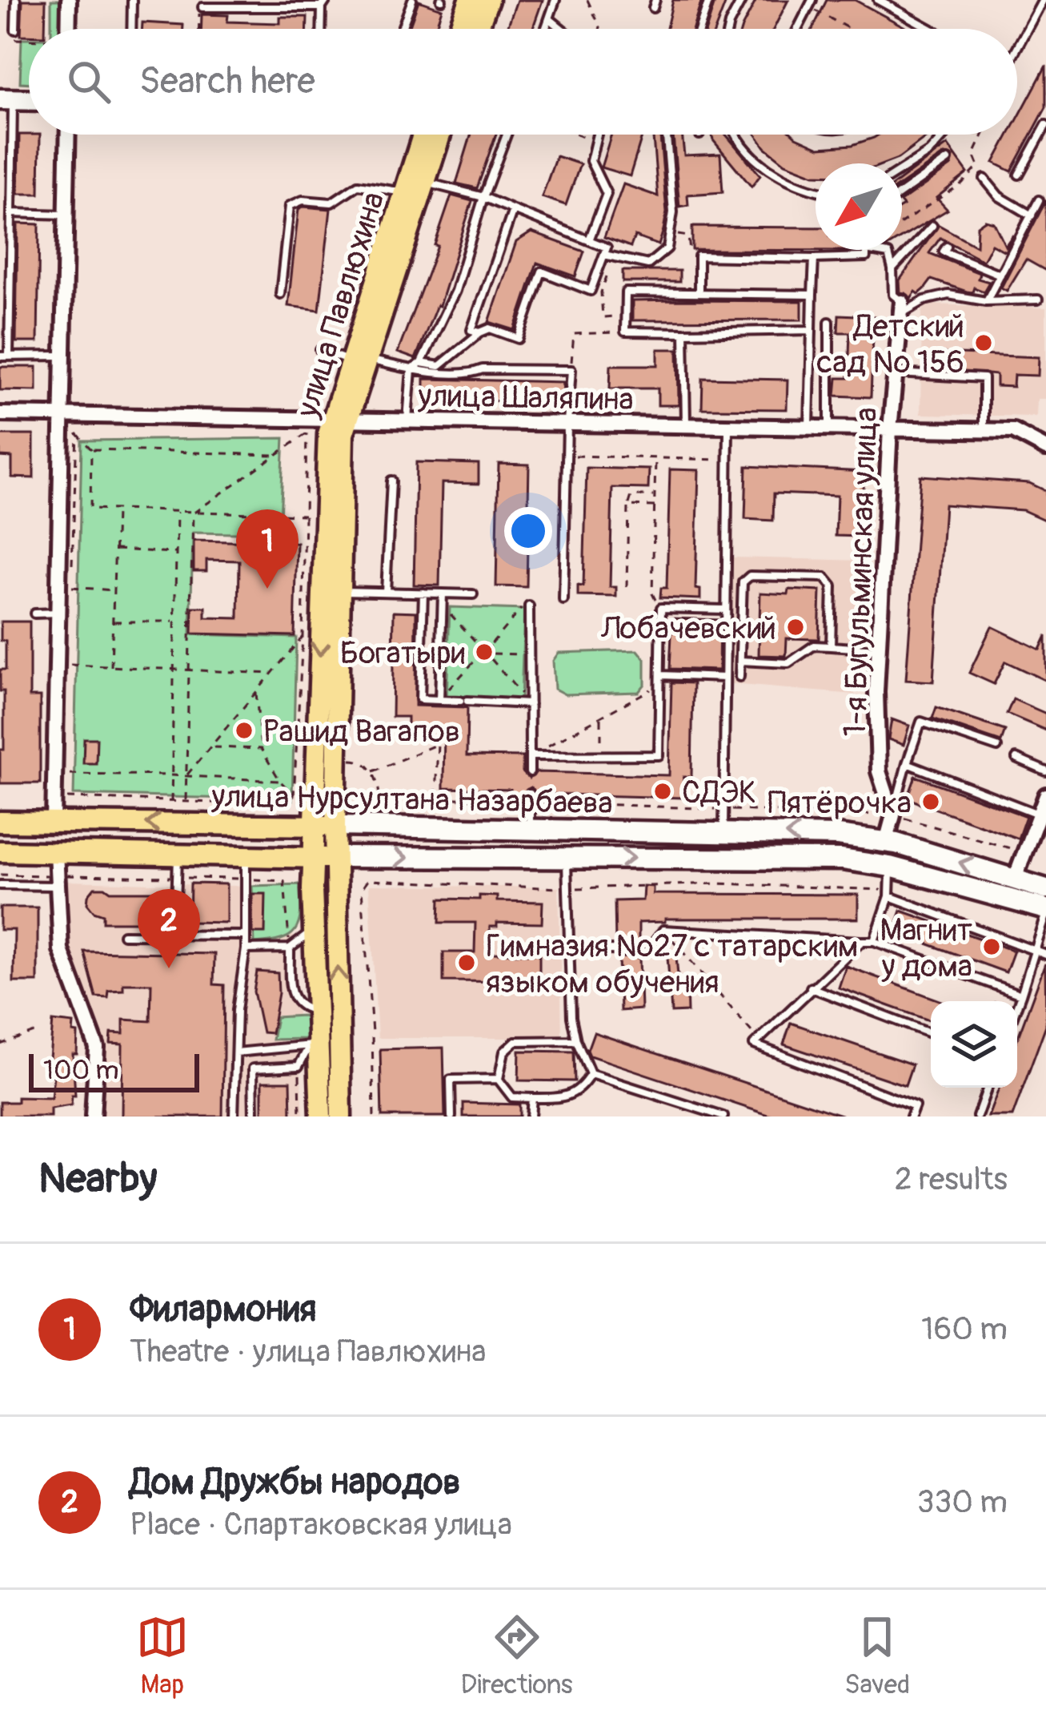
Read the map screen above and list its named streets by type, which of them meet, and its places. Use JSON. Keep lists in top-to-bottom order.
{
  "streets": {
    "main road": ["улица Павлюхина", "улица Нурсултана Назарбаева"],
    "street": ["улица Шаляпина", "1-я Бугульминская улица"]
  },
  "crossings": [
    ["улица Павлюхина", "улица Шаляпина"],
    ["улица Павлюхина", "улица Нурсултана Назарбаева"],
    ["улица Шаляпина", "1-я Бугульминская улица"]
  ],
  "places": [
    "Детский сад № 156",
    "Лобачевский",
    "Богатыри",
    "Рашид Вагапов",
    "СДЭК",
    "Пятёрочка",
    "Магнит у дома",
    "Гимназия №27 с татарским языком обучения"
  ],
  "scale_bar": "100 m",
  "north": "bottom left",
  "page": {
    "search": "Search here",
    "pins": ["1", "2"],
    "scale": "100 m",
    "heading": ["Nearby", "2 results"],
    "list": [
      {
        "mark": "1",
        "name": "Филармония",
        "note": "Theatre · улица Павлюхина",
        "value": "160 m"
      },
      {
        "mark": "2",
        "name": "Дом Дружбы народов",
        "note": "Place · Спартаковская улица",
        "value": "330 m"
      }
    ],
    "nav": ["Map", "Directions", "Saved"]
  }
}
